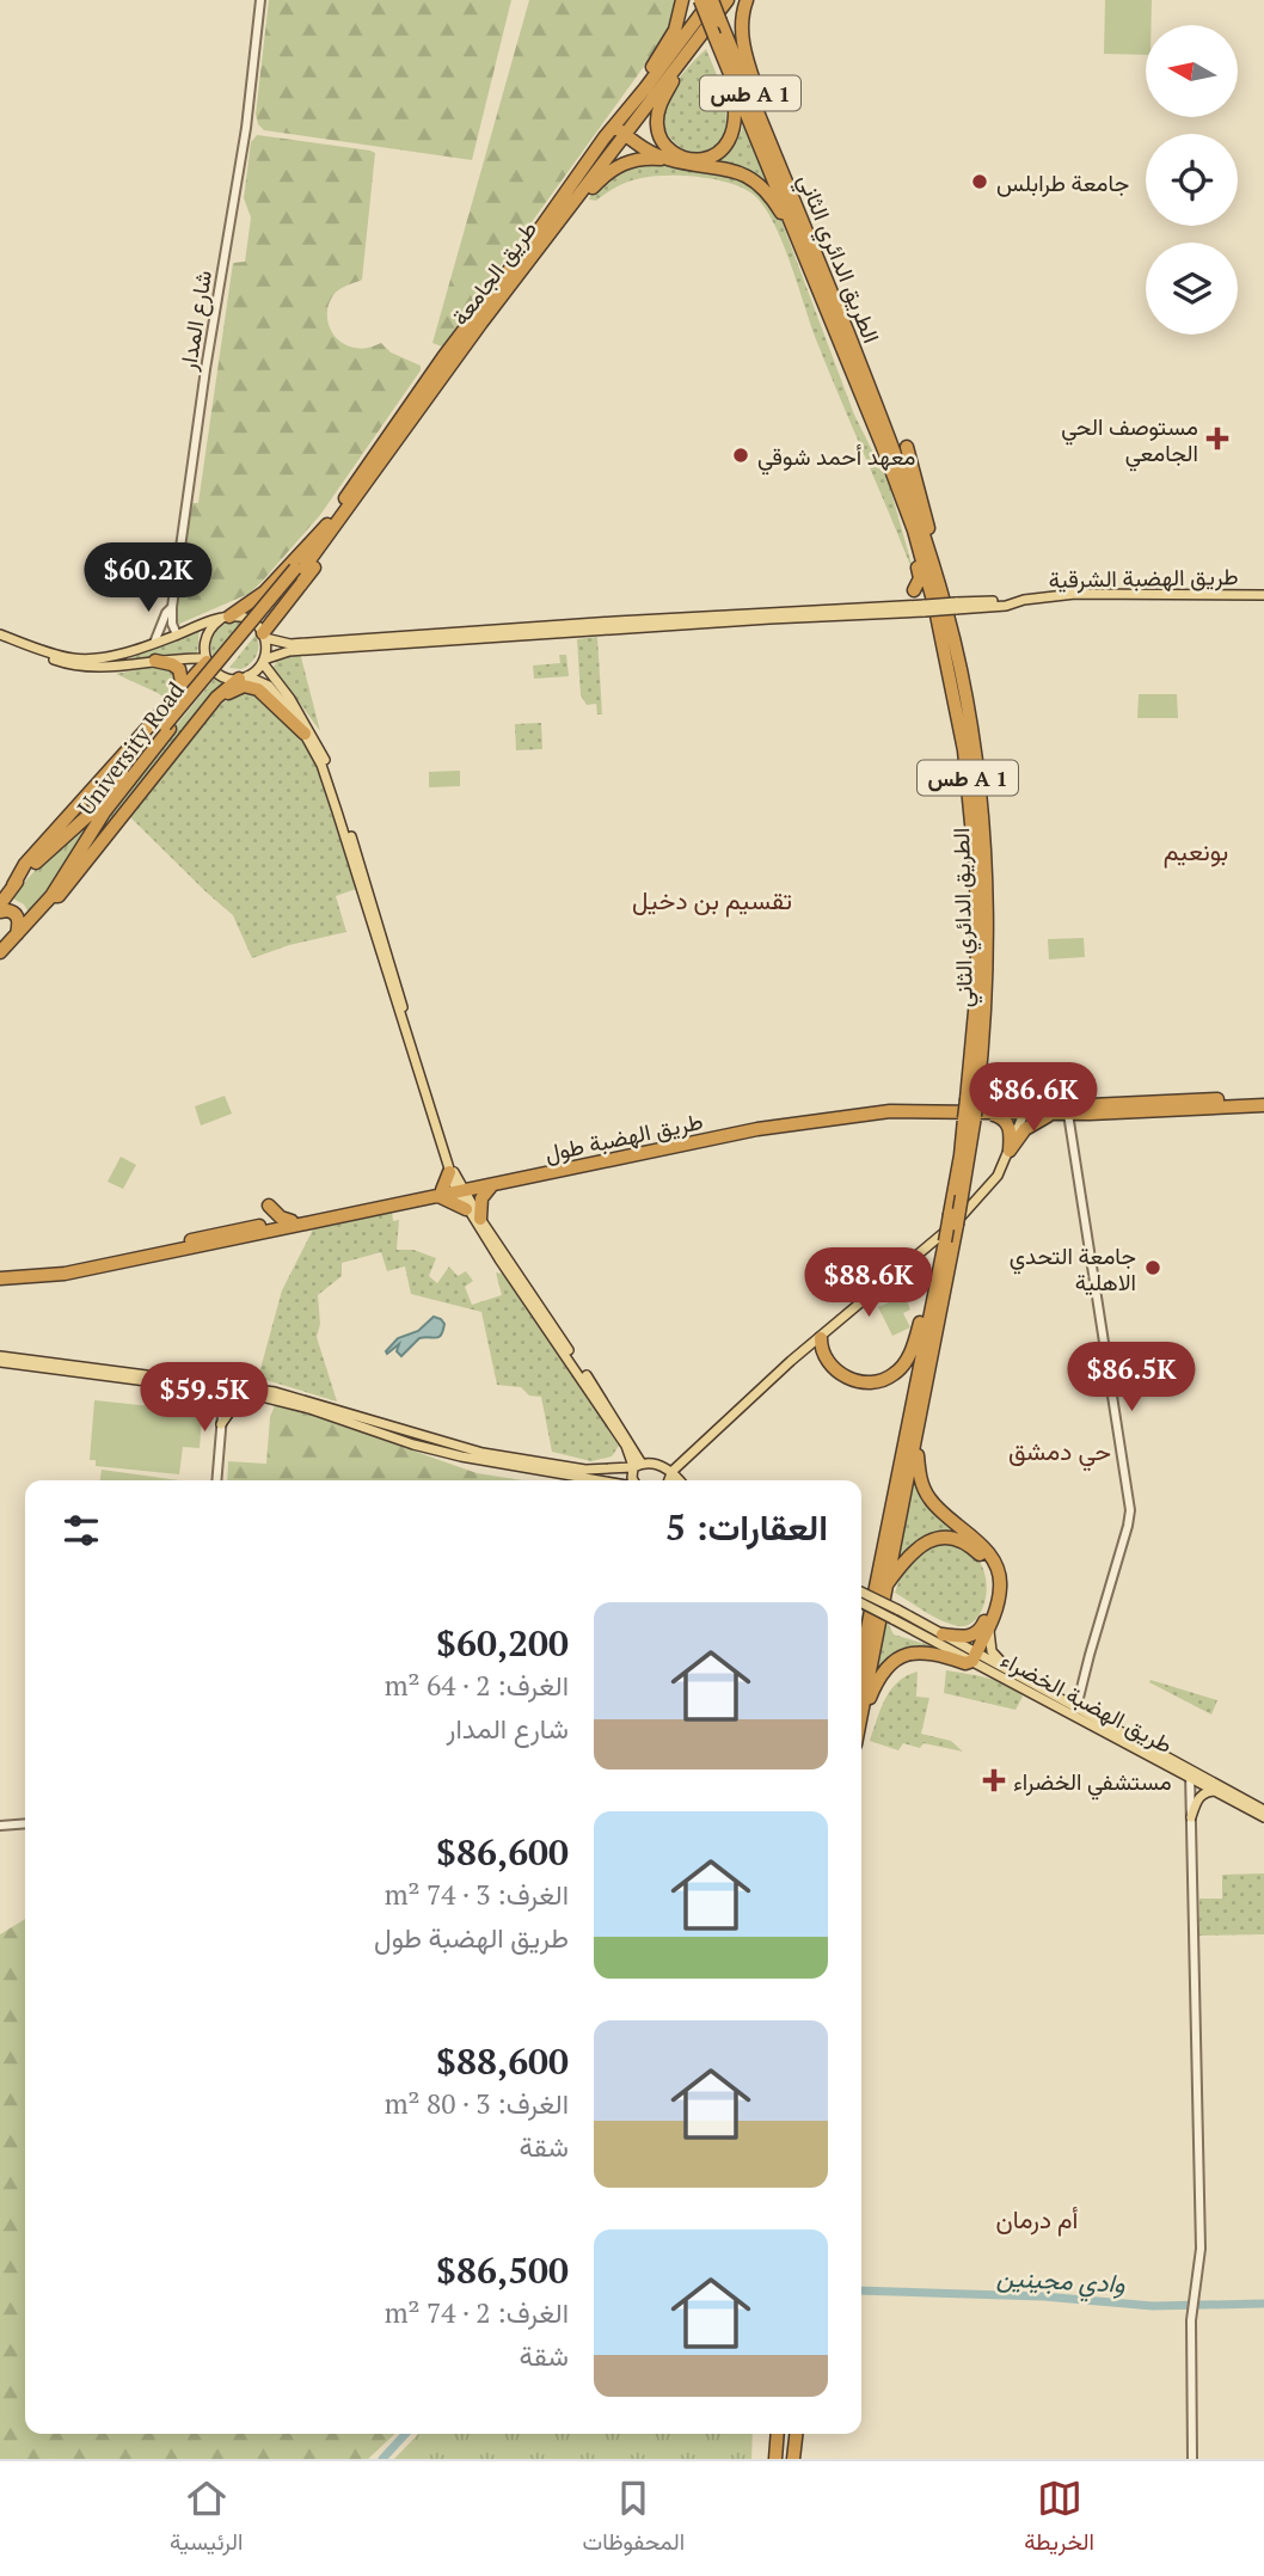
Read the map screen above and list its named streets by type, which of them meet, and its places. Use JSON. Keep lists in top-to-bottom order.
{
  "streets": {
    "highway": [
      "طس A 1",
      "الطريق الدائري الثاني",
      "طريق الجامعة",
      "University Road",
      "طريق الهضبة طول"
    ],
    "main road": ["طريق الهضبة الشرقية", "طريق الهضبة الخضراء"],
    "street": ["شارع المدار"]
  },
  "crossings": [
    ["الطريق الدائري الثاني", "طريق الجامعة"],
    ["طريق الجامعة", "University Road"]
  ],
  "districts": [
    "بونعيم",
    "تقسيم بن دخيل",
    "حي دمشق",
    "أم درمان"
  ],
  "water": ["وادي مجينين"],
  "places": {
    "other": ["جامعة طرابلس", "معهد أحمد شوقي", "جامعة التحدي الاهلية"],
    "health": ["مستوصف الحي الجامعي", "مستشفي الخضراء"]
  },
  "north": "left",
  "page": {
    "price": [
      "$60.2K",
      "$86.6K",
      "$88.6K",
      "$86.5K",
      "$59.5K"
    ],
    "heading": "العقارات: 5",
    "list": [
      {
        "name": "$60,200",
        "note": "الغرف: 2 · 64 m² · شارع المدار"
      },
      {
        "name": "$86,600",
        "note": "الغرف: 3 · 74 m² · طريق الهضبة طول"
      },
      {
        "name": "$88,600",
        "note": "الغرف: 3 · 80 m² · شقة"
      },
      {
        "name": "$86,500",
        "note": "الغرف: 2 · 74 m² · شقة"
      }
    ],
    "tabs": ["الخريطة", "المحفوظات", "الرئيسية"]
  }
}
